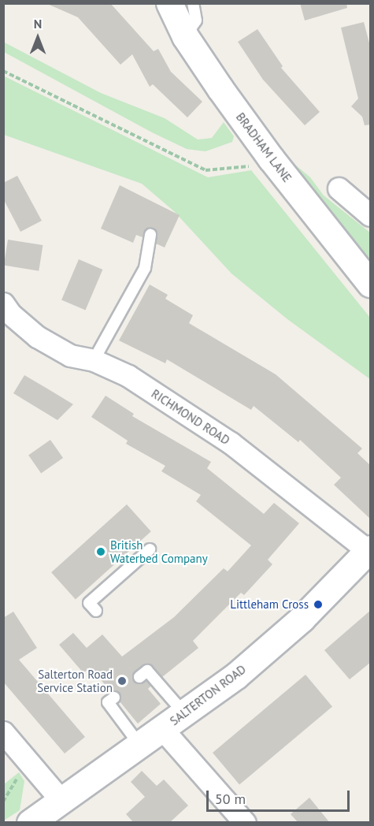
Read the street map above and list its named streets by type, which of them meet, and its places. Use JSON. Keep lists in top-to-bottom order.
{
  "streets": {
    "main road": ["BRADHAM LANE", "SALTERTON ROAD"],
    "street": ["RICHMOND ROAD"]
  },
  "crossings": [
    ["RICHMOND ROAD", "SALTERTON ROAD"]
  ],
  "places": ["British Waterbed Company", "Littleham Cross", "Salterton Road Service Station"],
  "scale_bar": "50 m",
  "north": "top"
}
